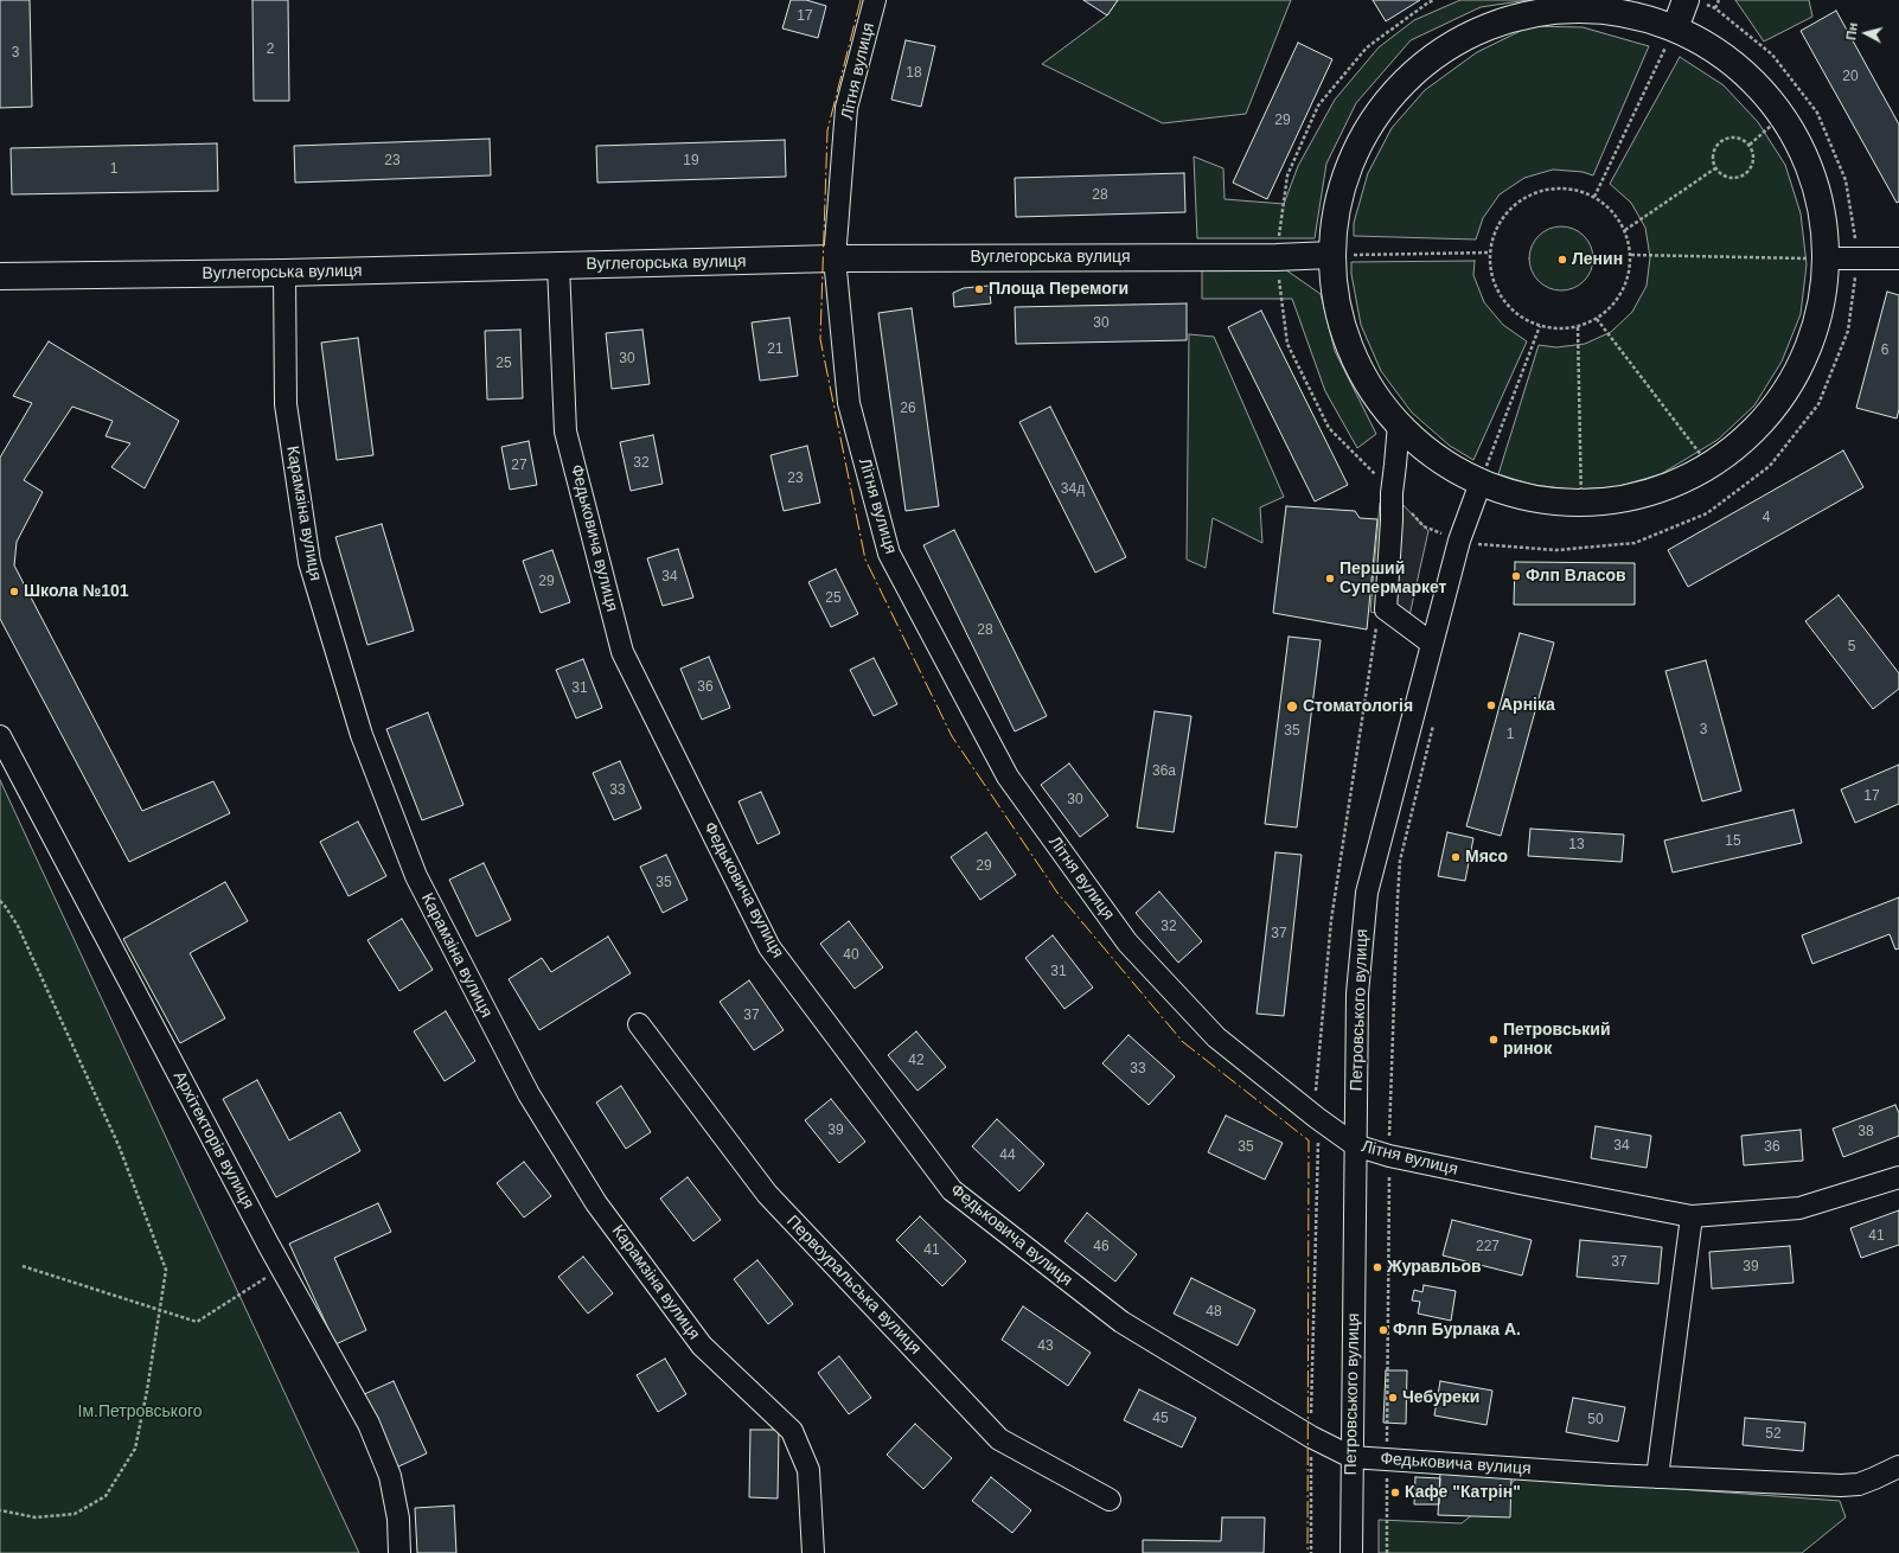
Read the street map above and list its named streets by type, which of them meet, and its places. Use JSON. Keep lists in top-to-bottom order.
{
  "streets": {
    "main road": ["Вуглегорська вулиця"],
    "street": [
      "Літня вулиця",
      "Карамзіна вулиця",
      "Федьковича вулиця",
      "Петровського вулиця",
      "Архітекторів вулиця",
      "Первоуральська вулиця"
    ]
  },
  "crossings": [
    ["Літня вулиця", "Вуглегорська вулиця"],
    ["Літня вулиця", "Петровського вулиця"],
    ["Вуглегорська вулиця", "Карамзіна вулиця"],
    ["Вуглегорська вулиця", "Федьковича вулиця"],
    ["Федьковича вулиця", "Петровського вулиця"]
  ],
  "parks": ["Ім.Петровського"],
  "places": [
    "Ленин",
    "Площа Перемоги",
    "Флп Власов",
    "Перший Супермаркет",
    "Школа №101",
    "Арніка",
    "Стоматологія",
    "Мясо",
    "Петровський ринок",
    "Журавльов",
    "Флп Бурлака А.",
    "Чебуреки",
    "Кафе \"Катрін\""
  ],
  "house_numbers": [
    "17",
    "2",
    "3",
    "18",
    "20",
    "29",
    "23",
    "19",
    "1",
    "28",
    "30",
    "21",
    "6",
    "30",
    "25",
    "26",
    "32",
    "27",
    "23",
    "34д",
    "4",
    "34",
    "29",
    "25",
    "28",
    "5",
    "36",
    "31",
    "3",
    "35",
    "1",
    "36а",
    "33",
    "17",
    "30",
    "15",
    "13",
    "29",
    "35",
    "32",
    "37",
    "40",
    "31",
    "37",
    "42",
    "33",
    "39",
    "38",
    "34",
    "35",
    "36",
    "44",
    "41",
    "46",
    "227",
    "41",
    "37",
    "39",
    "48",
    "43",
    "45",
    "50",
    "52"
  ],
  "north": "left"
}
